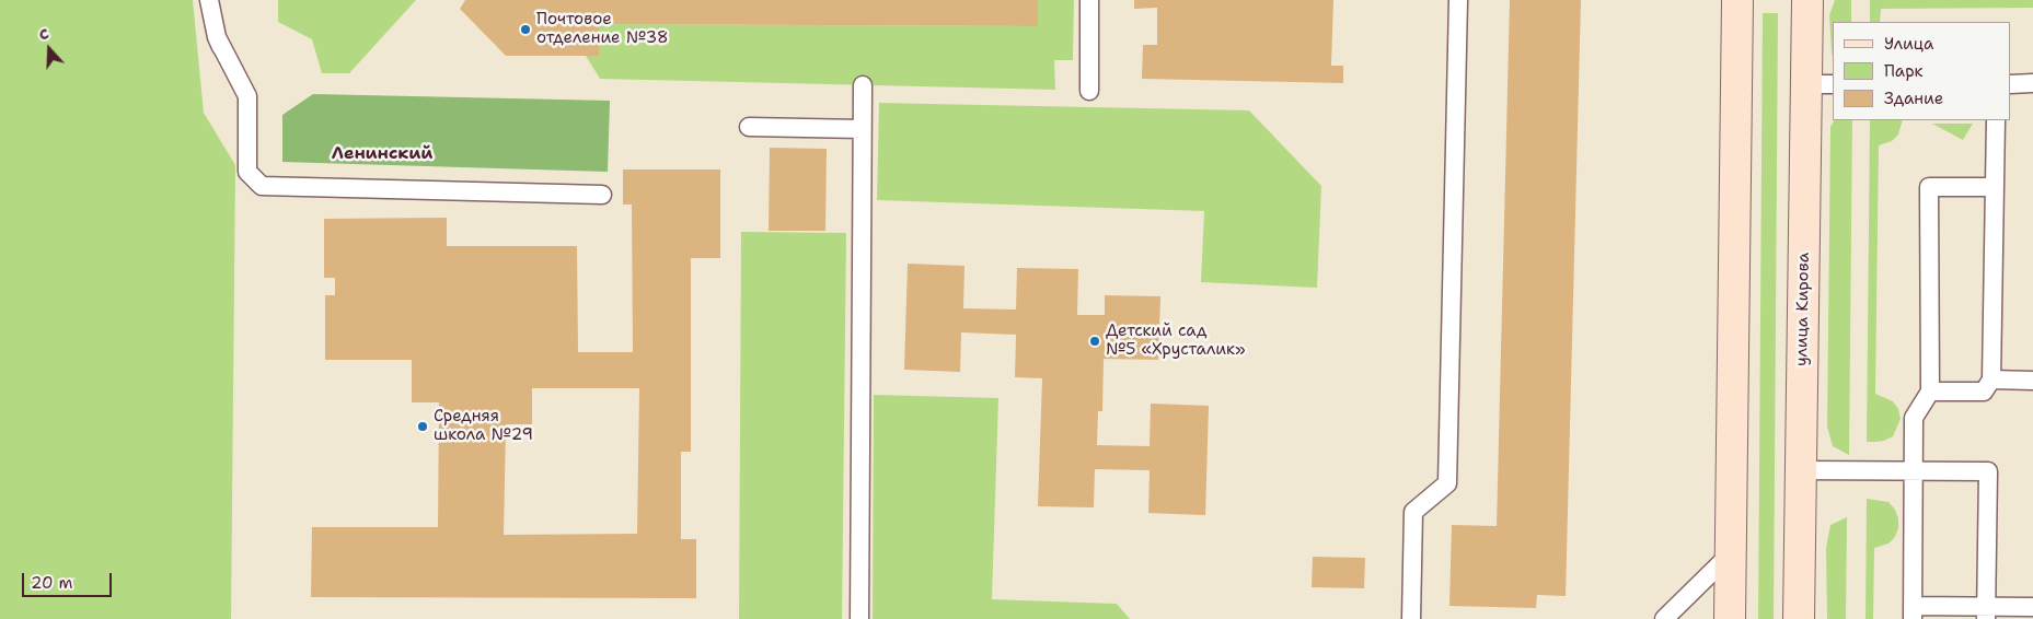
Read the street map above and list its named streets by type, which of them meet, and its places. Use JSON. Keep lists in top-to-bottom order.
{
  "streets": {
    "main road": ["улица Кирова"]
  },
  "districts": ["Ленинский"],
  "places": ["Почтовое отделение №38", "Детский сад №5 «Хрусталик»", "Средняя школа №29"],
  "legend": ["Улица", "Парк", "Здание"],
  "scale_bar": "20 m",
  "north": "top"
}
